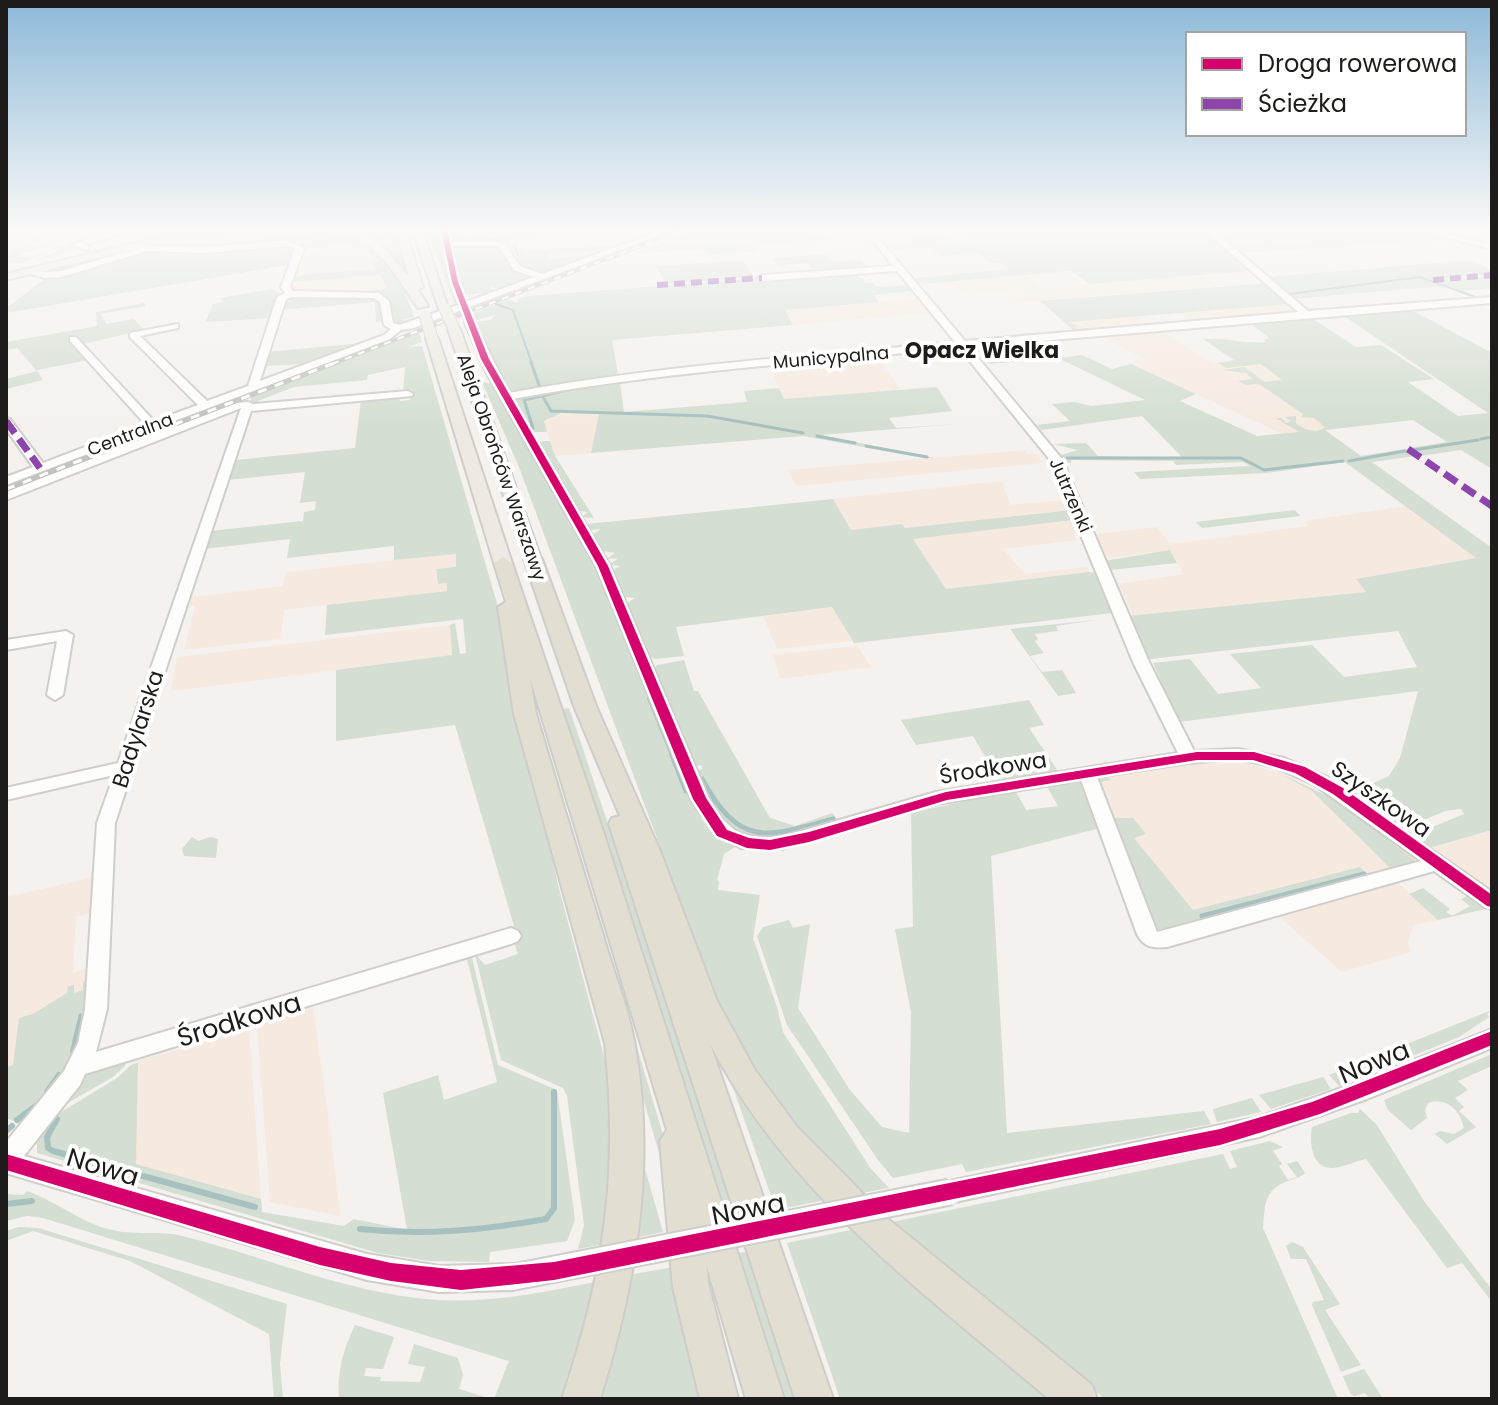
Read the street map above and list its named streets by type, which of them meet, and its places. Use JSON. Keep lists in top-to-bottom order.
{
  "streets": {
    "highway": ["Aleja Obrońców Warszawy"],
    "street": [
      "Municypalna",
      "Centralna",
      "Jutrzenki",
      "Badylarska",
      "Środkowa",
      "Szyszkowa",
      "Nowa"
    ]
  },
  "crossings": [
    ["Municypalna", "Jutrzenki"],
    ["Municypalna", "Środkowa"],
    ["Centralna", "Badylarska"],
    ["Jutrzenki", "Środkowa"],
    ["Jutrzenki", "Szyszkowa"],
    ["Badylarska", "Środkowa"],
    ["Środkowa", "Szyszkowa"]
  ],
  "districts": ["Opacz Wielka"],
  "legend": ["Droga rowerowa", "Ścieżka"]
}
